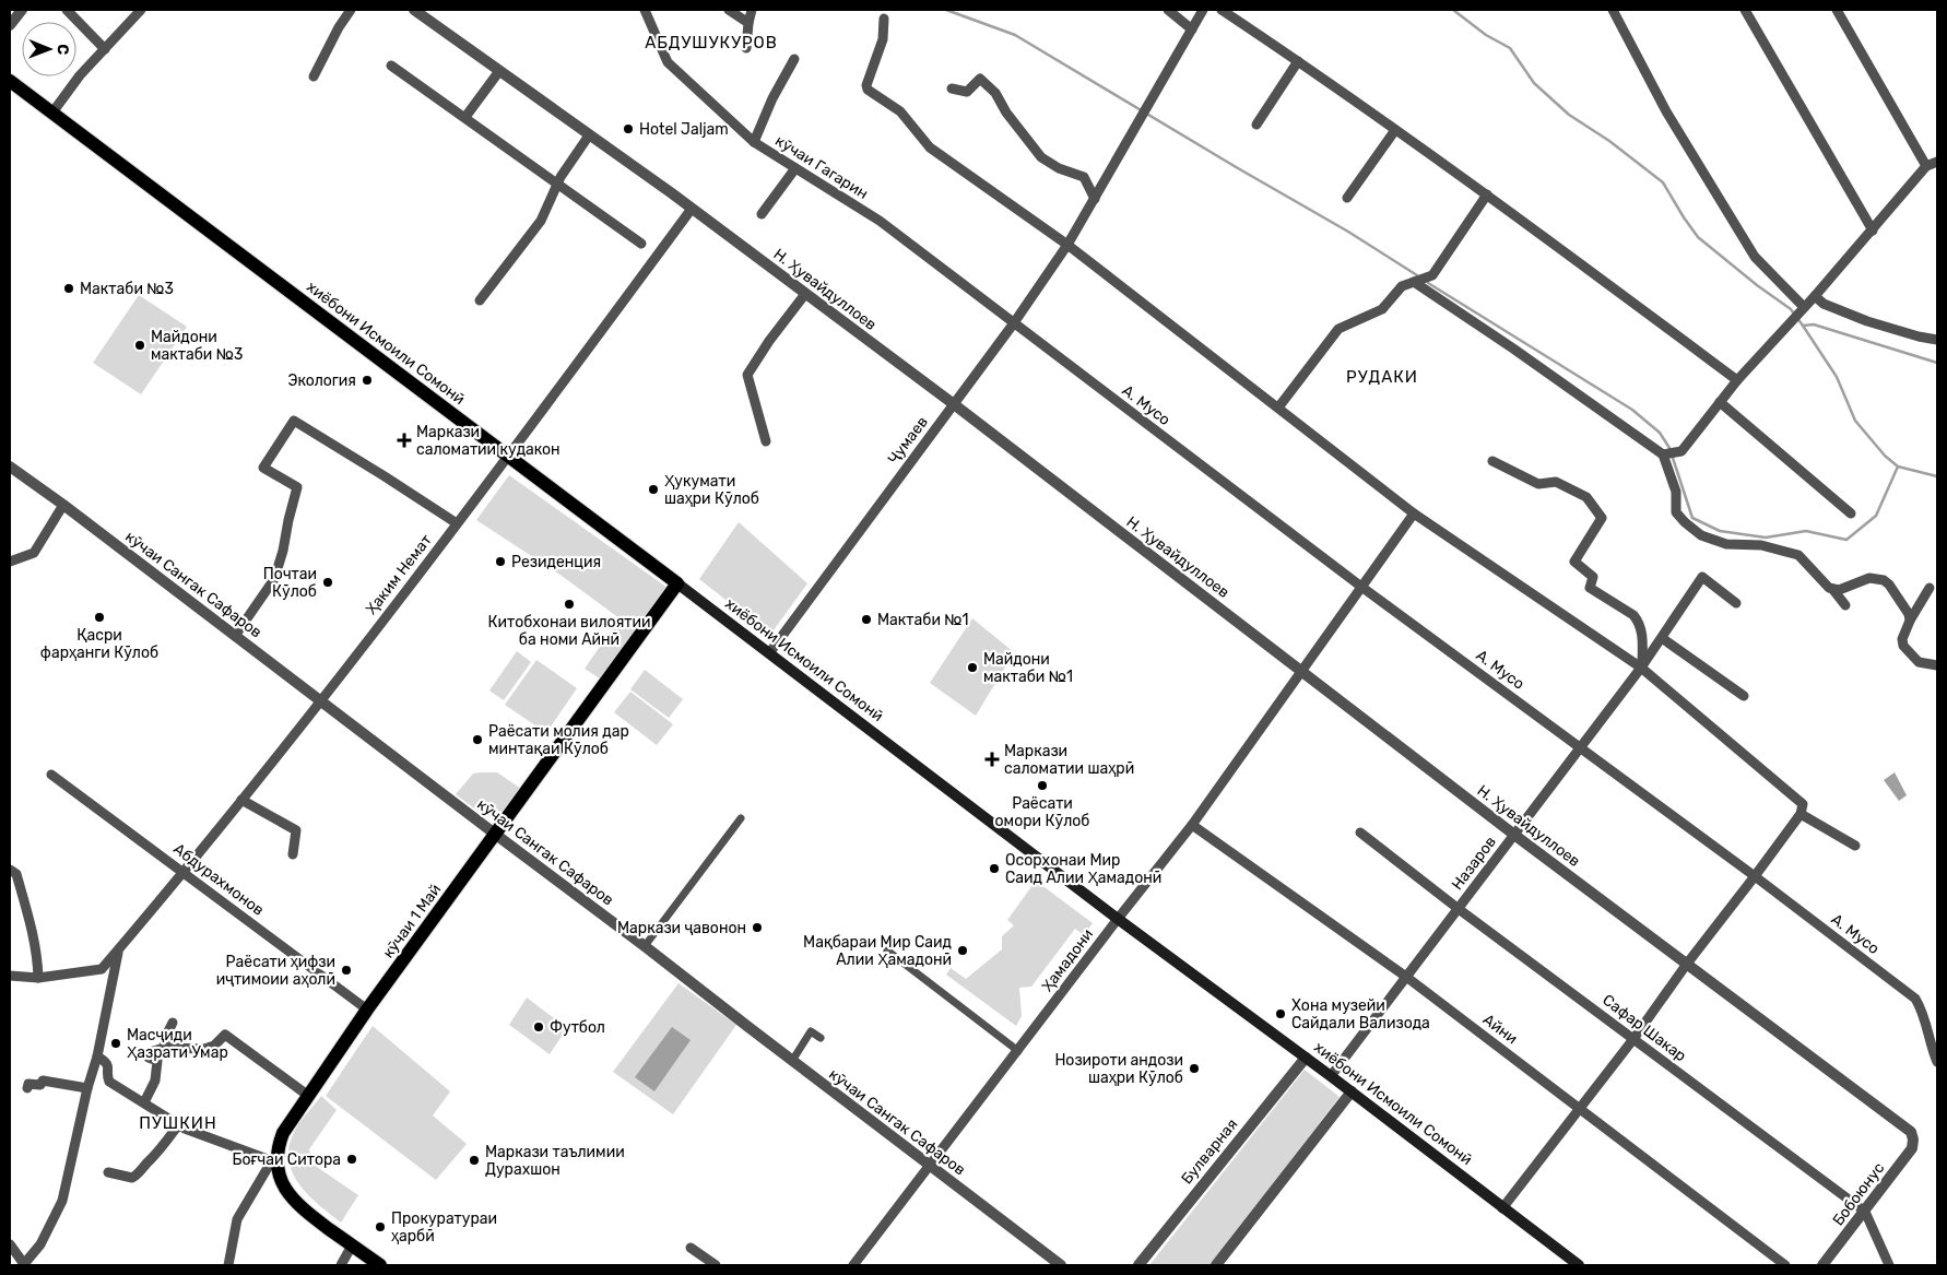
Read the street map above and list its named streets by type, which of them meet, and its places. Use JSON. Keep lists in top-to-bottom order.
{
  "streets": {
    "main road": ["хиёбони Исмоили Сомонӣ", "кӯчаи 1 Май"],
    "street": [
      "кӯчаи Гагарин",
      "Н. Ҳувайдуллоев",
      "А. Мусо",
      "Ҷумаев",
      "Ҳаким Немат",
      "кӯчаи Сангак Сафаров",
      "Назаров",
      "Абдурахмонов",
      "Ҳамадони",
      "Сафар Шакар",
      "Айни",
      "Булварная",
      "Бобоюнус"
    ]
  },
  "crossings": [
    ["кӯчаи Гагарин", "А. Мусо"],
    ["кӯчаи Гагарин", "Ҷумаев"],
    ["Н. Ҳувайдуллоев", "Ҷумаев"],
    ["Н. Ҳувайдуллоев", "Ҳаким Немат"],
    ["Н. Ҳувайдуллоев", "Назаров"],
    ["Н. Ҳувайдуллоев", "Ҳамадони"],
    ["Н. Ҳувайдуллоев", "Бобоюнус"],
    ["хиёбони Исмоили Сомонӣ", "Ҷумаев"],
    ["хиёбони Исмоили Сомонӣ", "Ҳаким Немат"],
    ["хиёбони Исмоили Сомонӣ", "Назаров"],
    ["хиёбони Исмоили Сомонӣ", "кӯчаи 1 Май"],
    ["хиёбони Исмоили Сомонӣ", "Ҳамадони"],
    ["хиёбони Исмоили Сомонӣ", "Булварная"],
    ["А. Мусо", "Ҷумаев"],
    ["А. Мусо", "Назаров"],
    ["А. Мусо", "Ҳамадони"],
    ["Ҳаким Немат", "кӯчаи Сангак Сафаров"],
    ["Ҳаким Немат", "Абдурахмонов"],
    ["кӯчаи Сангак Сафаров", "кӯчаи 1 Май"],
    ["кӯчаи Сангак Сафаров", "Ҳамадони"],
    ["Назаров", "Сафар Шакар"],
    ["Назаров", "Айни"],
    ["Абдурахмонов", "кӯчаи 1 Май"],
    ["Ҳамадони", "Айни"],
    ["Сафар Шакар", "Бобоюнус"]
  ],
  "districts": ["АБДУШУКУРОВ", "РУДАКИ", "ПУШКИН"],
  "places": {
    "other": [
      "Hotel Jaljam",
      "Мактаби №3",
      "Майдони мактаби №3",
      "Экология",
      "Ҳукумати шаҳри Кӯлоб",
      "Резиденция",
      "Почтаи Кӯлоб",
      "Китобхонаи вилоятии ба номи Айнӣ",
      "Қасри фарҳанги Кӯлоб",
      "Мактаби №1",
      "Майдони мактаби №1",
      "Раёсати молия дар минтақаи Кӯлоб",
      "Раёсати омори Кӯлоб",
      "Осорхонаи Мир Саид Алии Ҳамадонӣ",
      "Маркази ҷавонон",
      "Мақбараи Мир Саид Алии Ҳамадонӣ",
      "Раёсати ҳифзи иҷтимоии аҳолӣ",
      "Хона музейи Сайдали Вализода",
      "Футбол",
      "Масҷиди Ҳазрати Умар",
      "Нозироти андози шаҳри Кӯлоб",
      "Боғчаи Ситора",
      "Маркази таълимии Дурахшон",
      "Прокуратураи ҳарбӣ"
    ],
    "health": ["Маркази саломатии кудакон", "Маркази саломатии шаҳрӣ"]
  },
  "north": "right"
}
